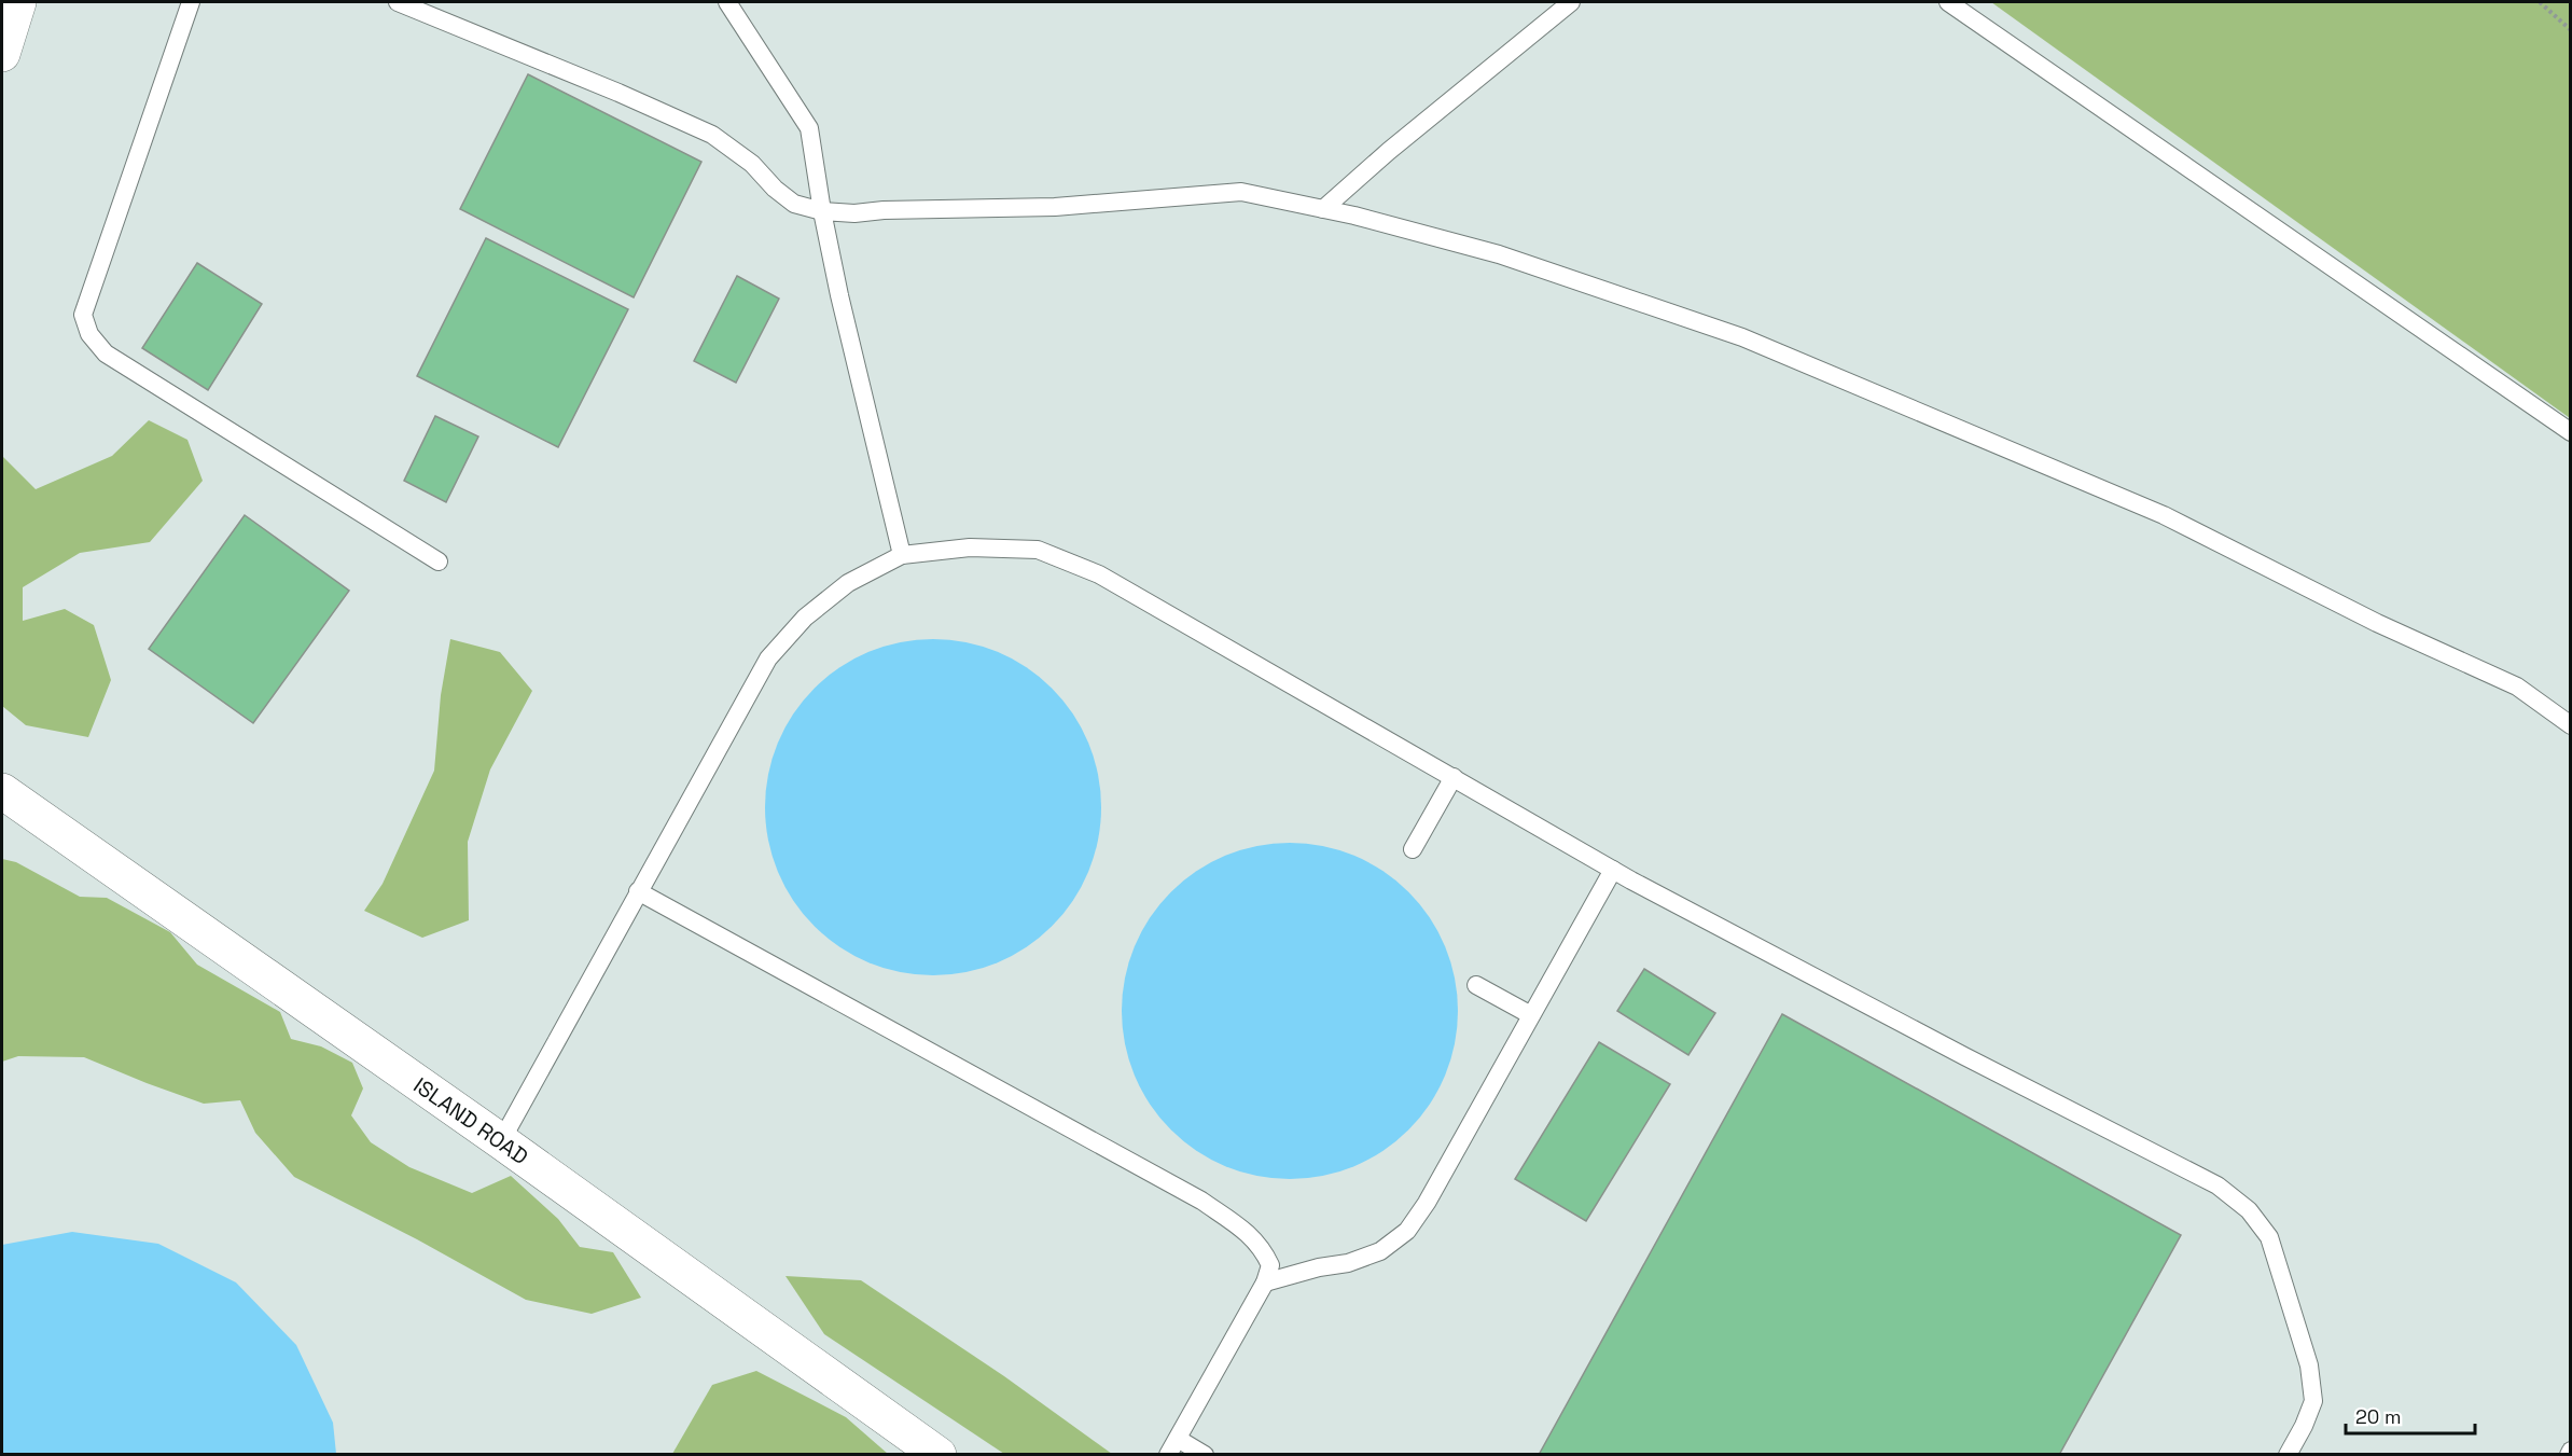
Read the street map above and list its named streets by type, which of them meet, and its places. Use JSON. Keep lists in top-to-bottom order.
{
  "streets": {
    "street": ["ISLAND ROAD"]
  },
  "scale_bar": "20 m"
}
